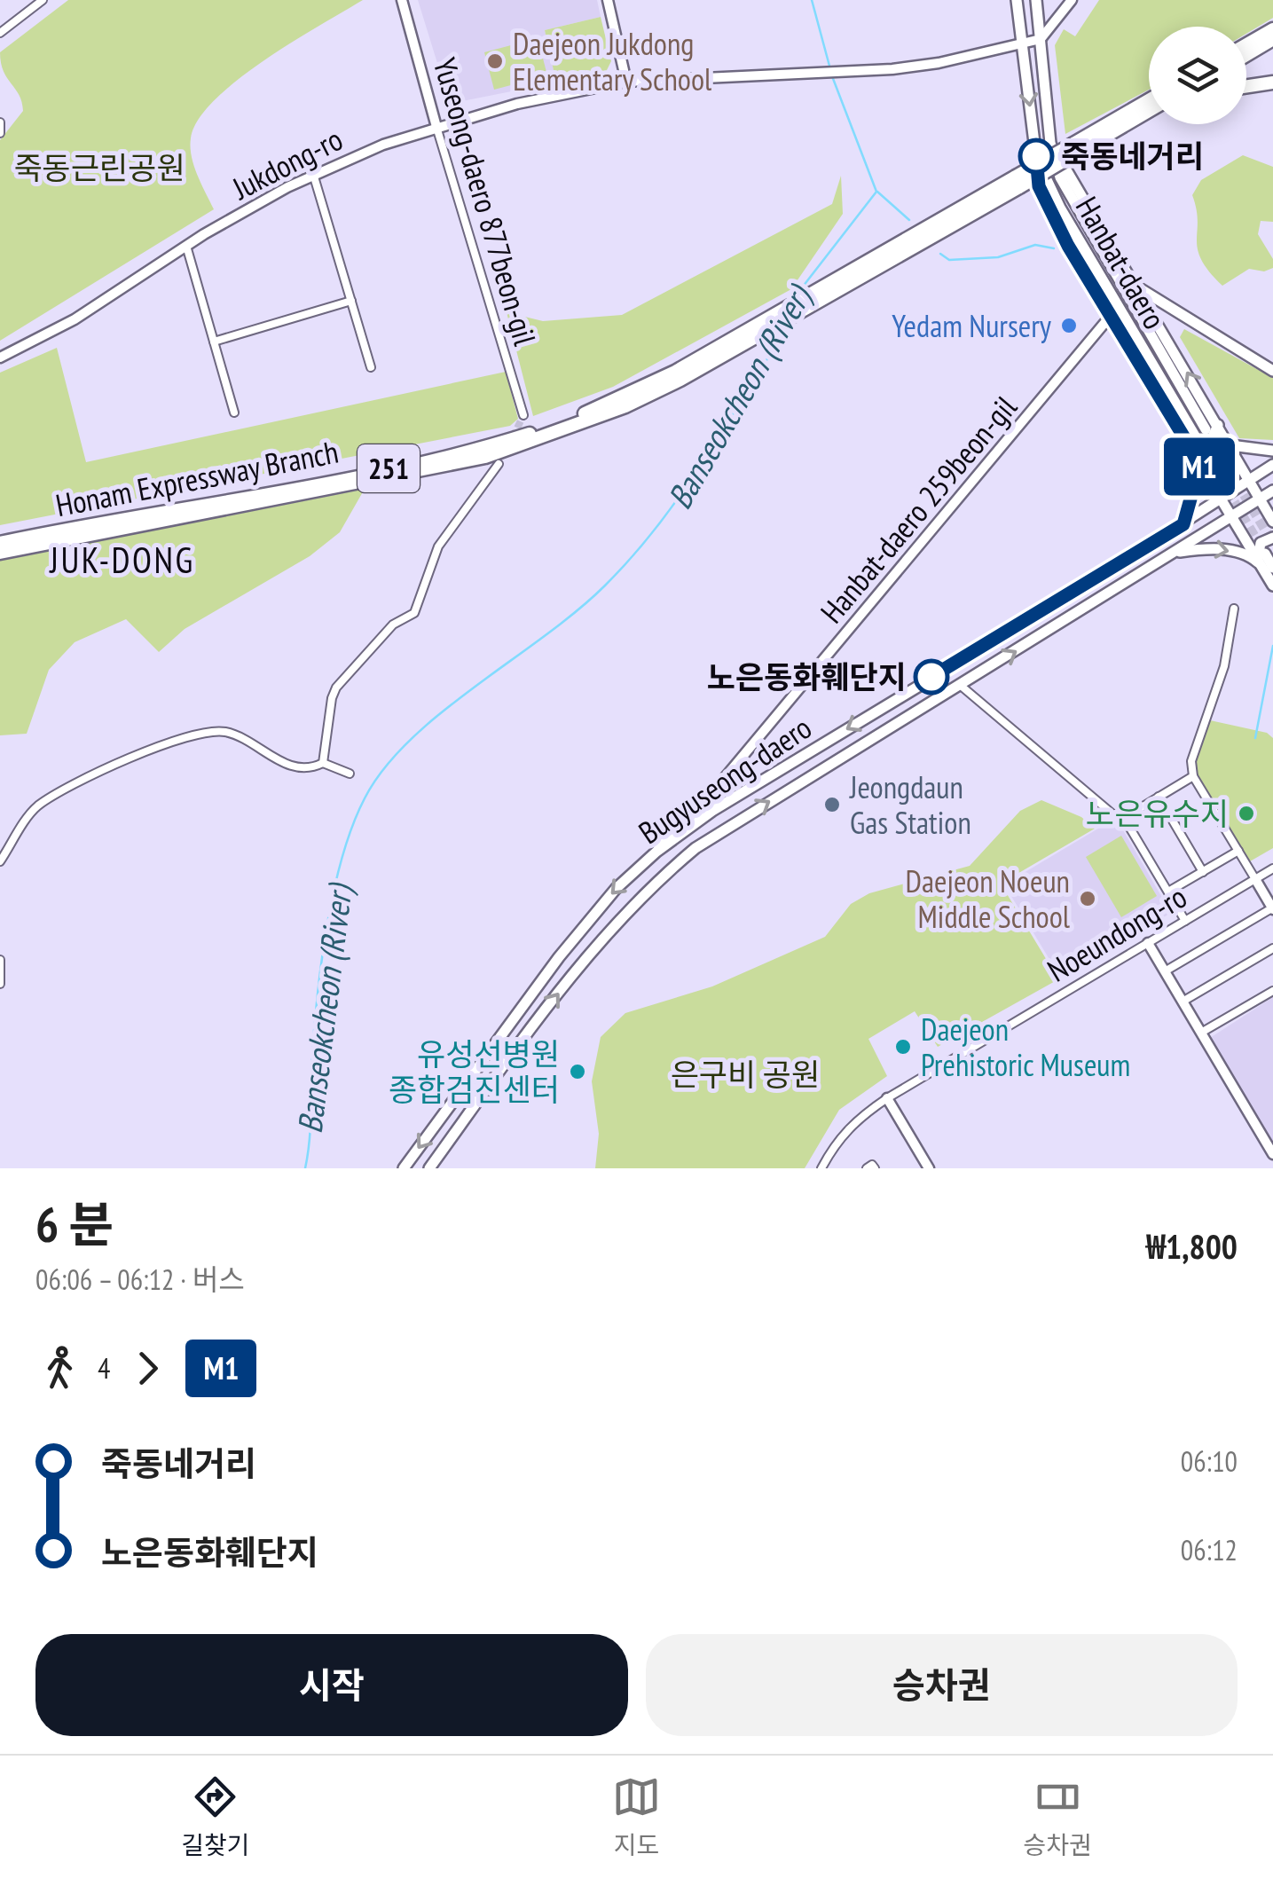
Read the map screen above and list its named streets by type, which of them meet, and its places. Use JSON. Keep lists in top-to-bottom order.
{
  "streets": {
    "highway": ["251", "Honam Expressway Branch"],
    "main road": ["Hanbat-daero", "Bugyuseong-daero"],
    "street": [
      "Jukdong-ro",
      "Yuseong-daero 877beon-gil",
      "Hanbat-daero 259beon-gil",
      "Noeundong-ro"
    ]
  },
  "crossings": [
    ["Jukdong-ro", "Yuseong-daero 877beon-gil"],
    ["Jukdong-ro", "Hanbat-daero"],
    ["Hanbat-daero 259beon-gil", "Bugyuseong-daero"]
  ],
  "districts": ["JUK-DONG"],
  "water": ["Banseokcheon (River)"],
  "parks": ["죽동근린공원", "은구비 공원"],
  "places": [
    "Daejeon Jukdong Elementary School",
    "죽동네거리",
    "Yedam Nursery",
    "노은동화훼단지",
    "Jeongdaun Gas Station",
    "노은유수지",
    "Daejeon Noeun Middle School",
    "Daejeon Prehistoric Museum",
    "유성선병원 종합검진센터"
  ],
  "lines": ["bus line M1"],
  "page": {
    "on_map": "M1",
    "heading": ["6 분", "06:06 – 06:12 · 버스", "₩1,800"],
    "legs": ["4", "M1"],
    "list": [
      {
        "name": "죽동네거리",
        "value": "06:10"
      },
      {
        "name": "노은동화훼단지",
        "value": "06:12"
      }
    ],
    "buttons": ["시작", "승차권"],
    "tabs": ["길찾기", "지도", "승차권"]
  }
}
